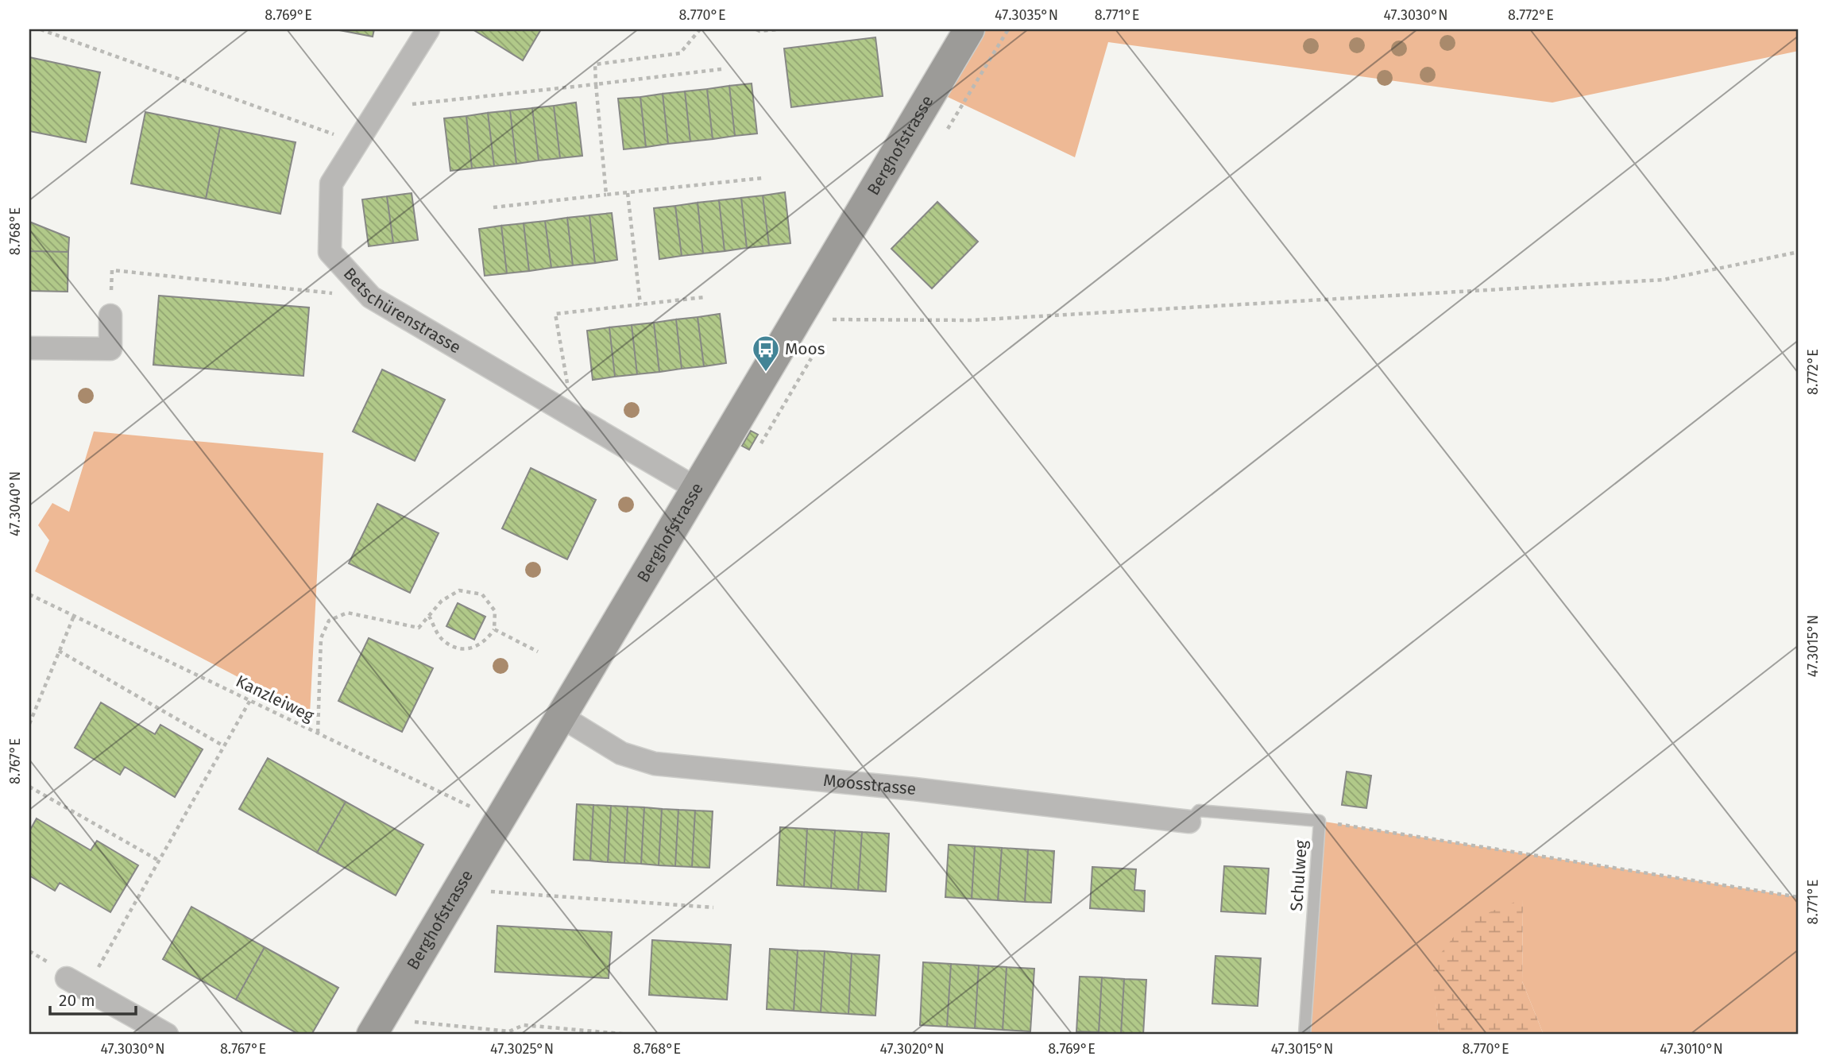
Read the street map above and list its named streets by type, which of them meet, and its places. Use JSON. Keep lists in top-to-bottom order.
{
  "streets": {
    "street": ["Berghofstrasse", "Betschürenstrasse", "Moosstrasse"],
    "lane": ["Schulweg"],
    "path": ["Kanzleiweg"]
  },
  "crossings": [
    ["Berghofstrasse", "Betschürenstrasse"],
    ["Berghofstrasse", "Kanzleiweg"],
    ["Berghofstrasse", "Moosstrasse"],
    ["Moosstrasse", "Schulweg"]
  ],
  "places": {
    "bus stop": ["Moos"]
  },
  "scale_bar": "20 m",
  "coordinates": [
    "8.769°E",
    "8.770°E",
    "47.3035°N",
    "8.771°E",
    "47.3030°N",
    "8.772°E",
    "8.768°E",
    "47.3040°N",
    "47.3015°N",
    "8.767°E",
    "47.3025°N",
    "47.3020°N",
    "47.3010°N"
  ]
}
